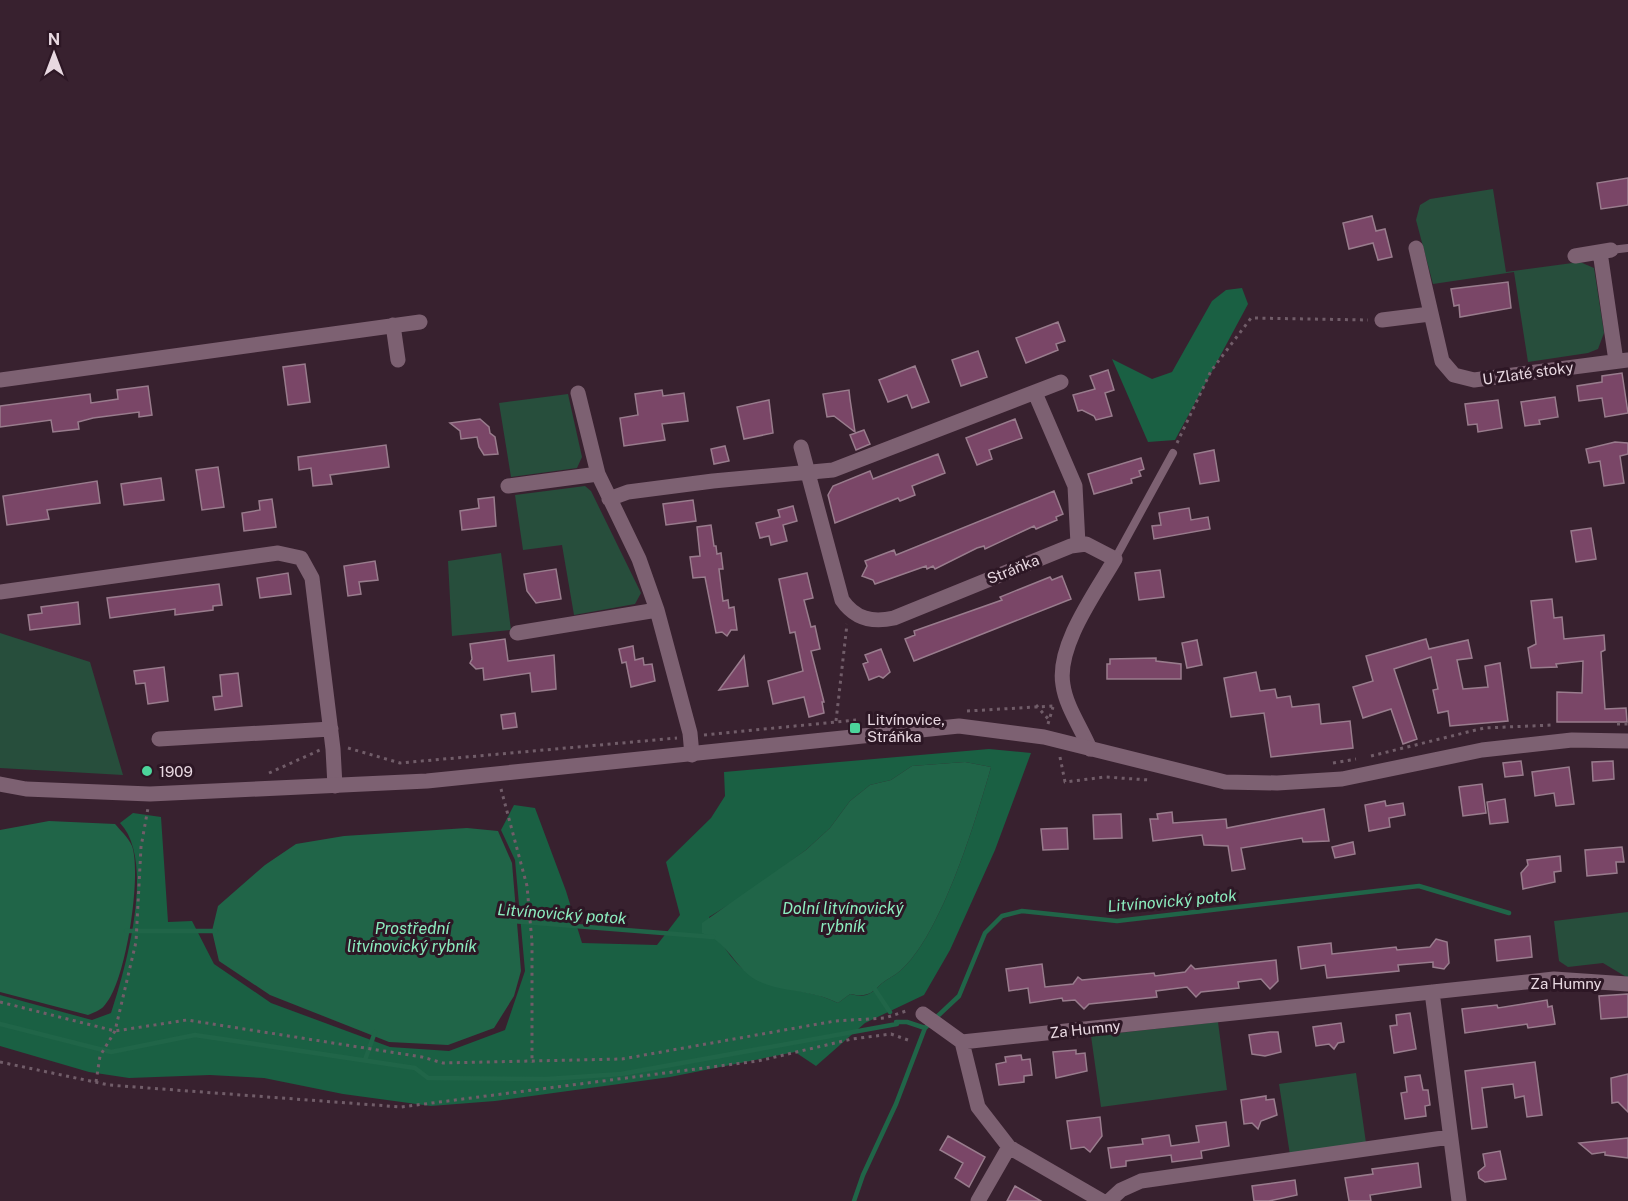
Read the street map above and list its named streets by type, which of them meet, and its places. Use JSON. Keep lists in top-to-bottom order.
{
  "streets": {
    "street": ["U Zlaté stoky", "Stráňka", "Za Humny"]
  },
  "water": ["Litvínovický potok", "Dolní litvínovický rybník", "Prostřední litvínovický rybník"],
  "places": {
    "transit": ["Litvínovice, Stráňka"],
    "other": ["1909"]
  },
  "north": "top"
}
